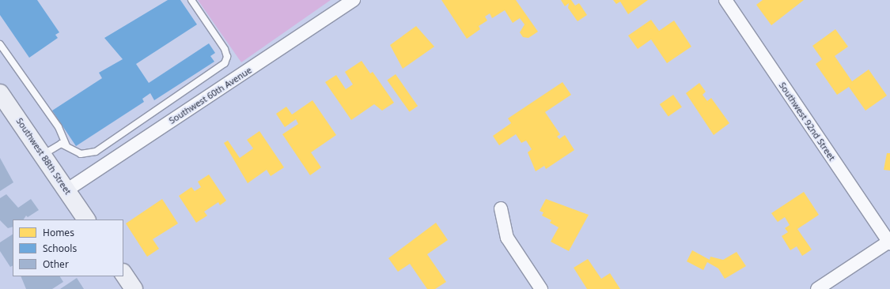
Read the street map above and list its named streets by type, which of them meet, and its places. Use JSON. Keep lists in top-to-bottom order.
{
  "streets": {
    "street": ["Southwest 60th Avenue", "Southwest 92nd Street", "Southwest 88th Street"]
  },
  "crossings": [
    ["Southwest 60th Avenue", "Southwest 88th Street"]
  ],
  "legend": ["Homes", "Schools", "Other"]
}
